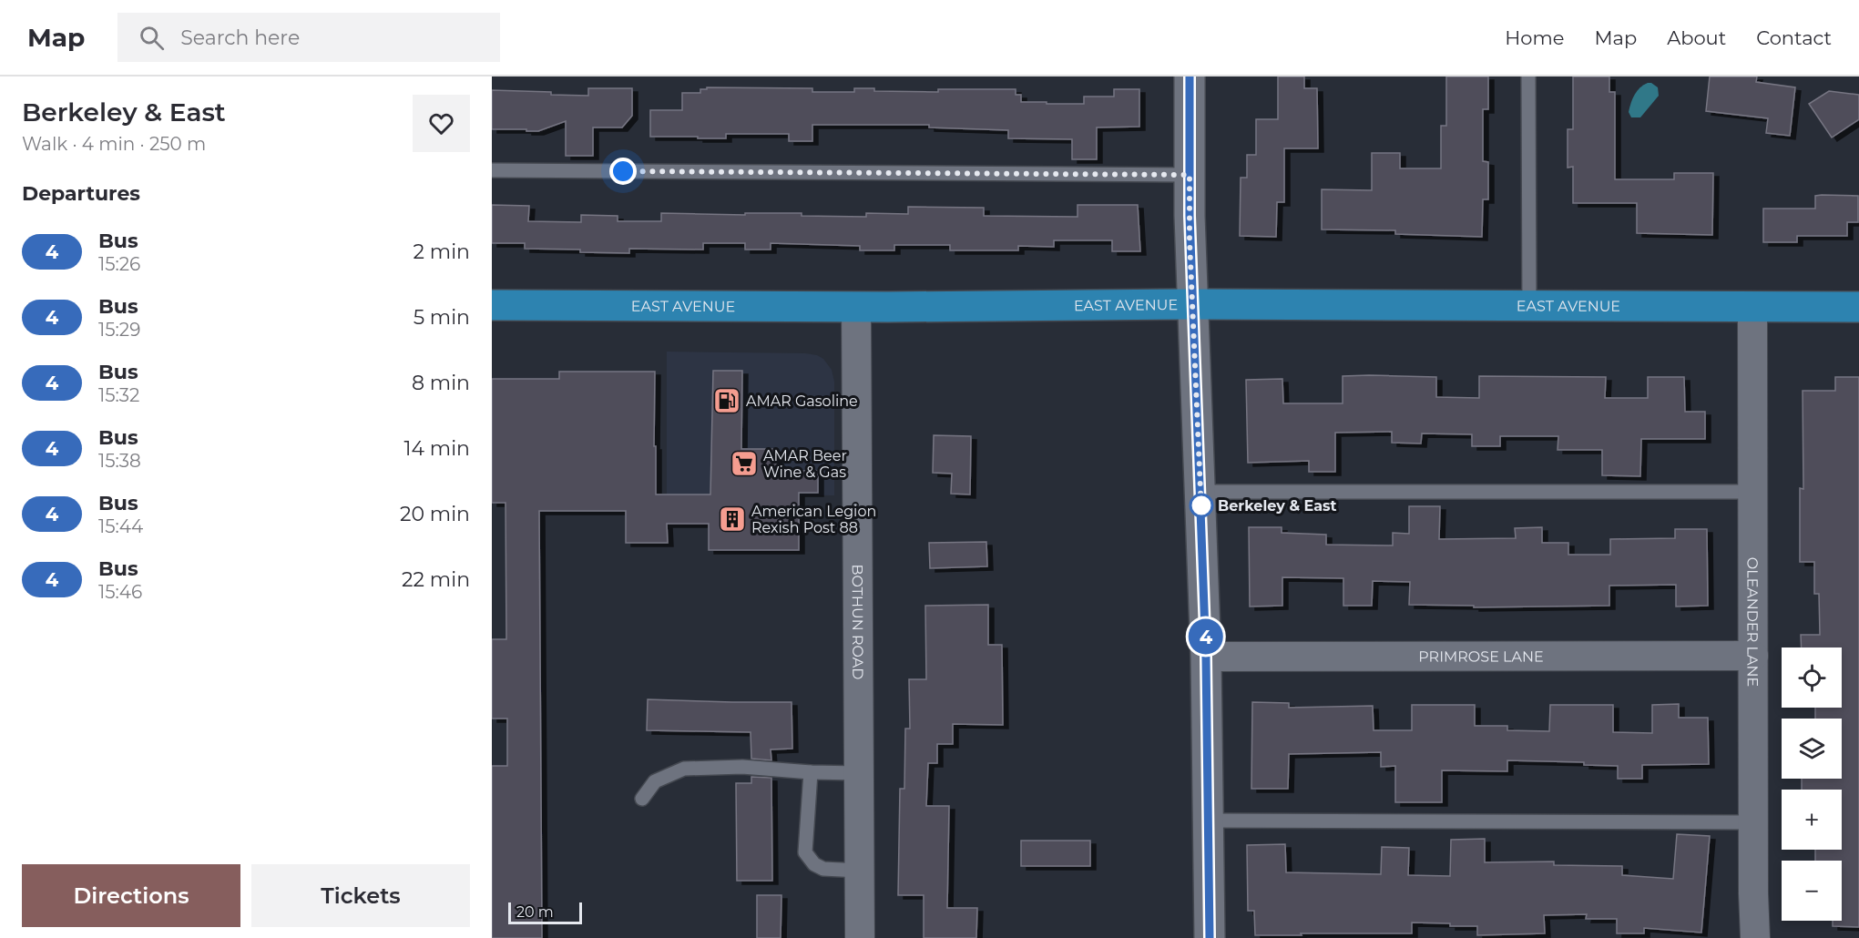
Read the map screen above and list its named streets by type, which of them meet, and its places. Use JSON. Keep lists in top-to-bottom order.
{
  "streets": {
    "main road": ["EAST AVENUE"],
    "street": ["BOTHUN ROAD", "OLEANDER LANE", "PRIMROSE LANE"]
  },
  "crossings": [
    ["EAST AVENUE", "BOTHUN ROAD"],
    ["EAST AVENUE", "OLEANDER LANE"],
    ["OLEANDER LANE", "PRIMROSE LANE"]
  ],
  "places": {
    "fuel station": ["AMAR Gasoline"],
    "supermarket": ["AMAR Beer Wine & Gas"],
    "other": ["Berkeley & East"],
    "building": ["American Legion Rexish Post 88"]
  },
  "lines": ["bus line 4"],
  "scale_bar": "20 m",
  "page": {
    "header": "Map",
    "search": "Search here",
    "nav": [
      "Home",
      "Map",
      "About",
      "Contact"
    ],
    "heading": [
      ["Berkeley & East", "Walk · 4 min · 250 m"],
      "Departures"
    ],
    "on_map": "4",
    "list": [
      {
        "mark": "4",
        "name": "Bus",
        "note": "15:26",
        "value": "2 min"
      },
      {
        "mark": "4",
        "name": "Bus",
        "note": "15:29",
        "value": "5 min"
      },
      {
        "mark": "4",
        "name": "Bus",
        "note": "15:32",
        "value": "8 min"
      },
      {
        "mark": "4",
        "name": "Bus",
        "note": "15:38",
        "value": "14 min"
      },
      {
        "mark": "4",
        "name": "Bus",
        "note": "15:44",
        "value": "20 min"
      },
      {
        "mark": "4",
        "name": "Bus",
        "note": "15:46",
        "value": "22 min"
      }
    ],
    "map_buttons": ["+", "−"],
    "buttons": ["Directions", "Tickets"],
    "scale": "20 m"
  }
}
